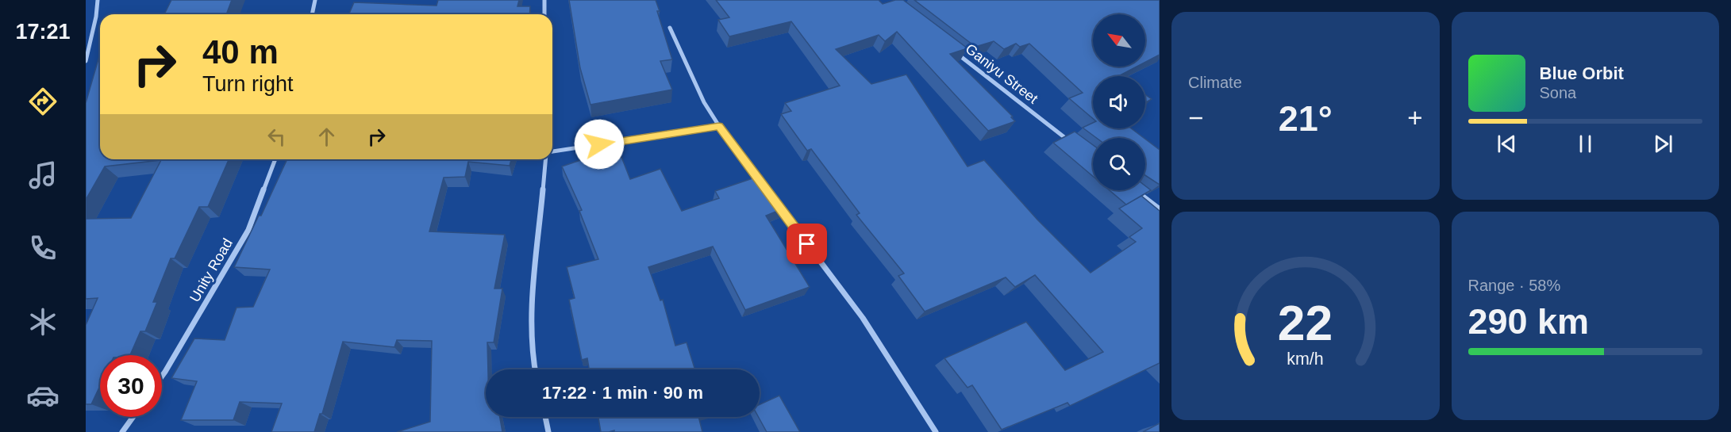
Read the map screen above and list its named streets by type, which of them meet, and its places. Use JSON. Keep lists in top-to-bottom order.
{
  "streets": {
    "street": ["Ganiyu Street", "Unity Road"]
  },
  "north": "top left",
  "page": {
    "tabs": "17:21",
    "tile": [
      "Climate",
      ["Range · 58%", "290 km"]
    ],
    "turn": ["40 m", "Turn right"],
    "song": ["Blue Orbit", "Sona"],
    "heat": ["−", "21°", "+"],
    "limit": "30",
    "trip": "17:22 · 1 min · 90 m",
    "gauge": ["22", "km/h"]
  }
}
